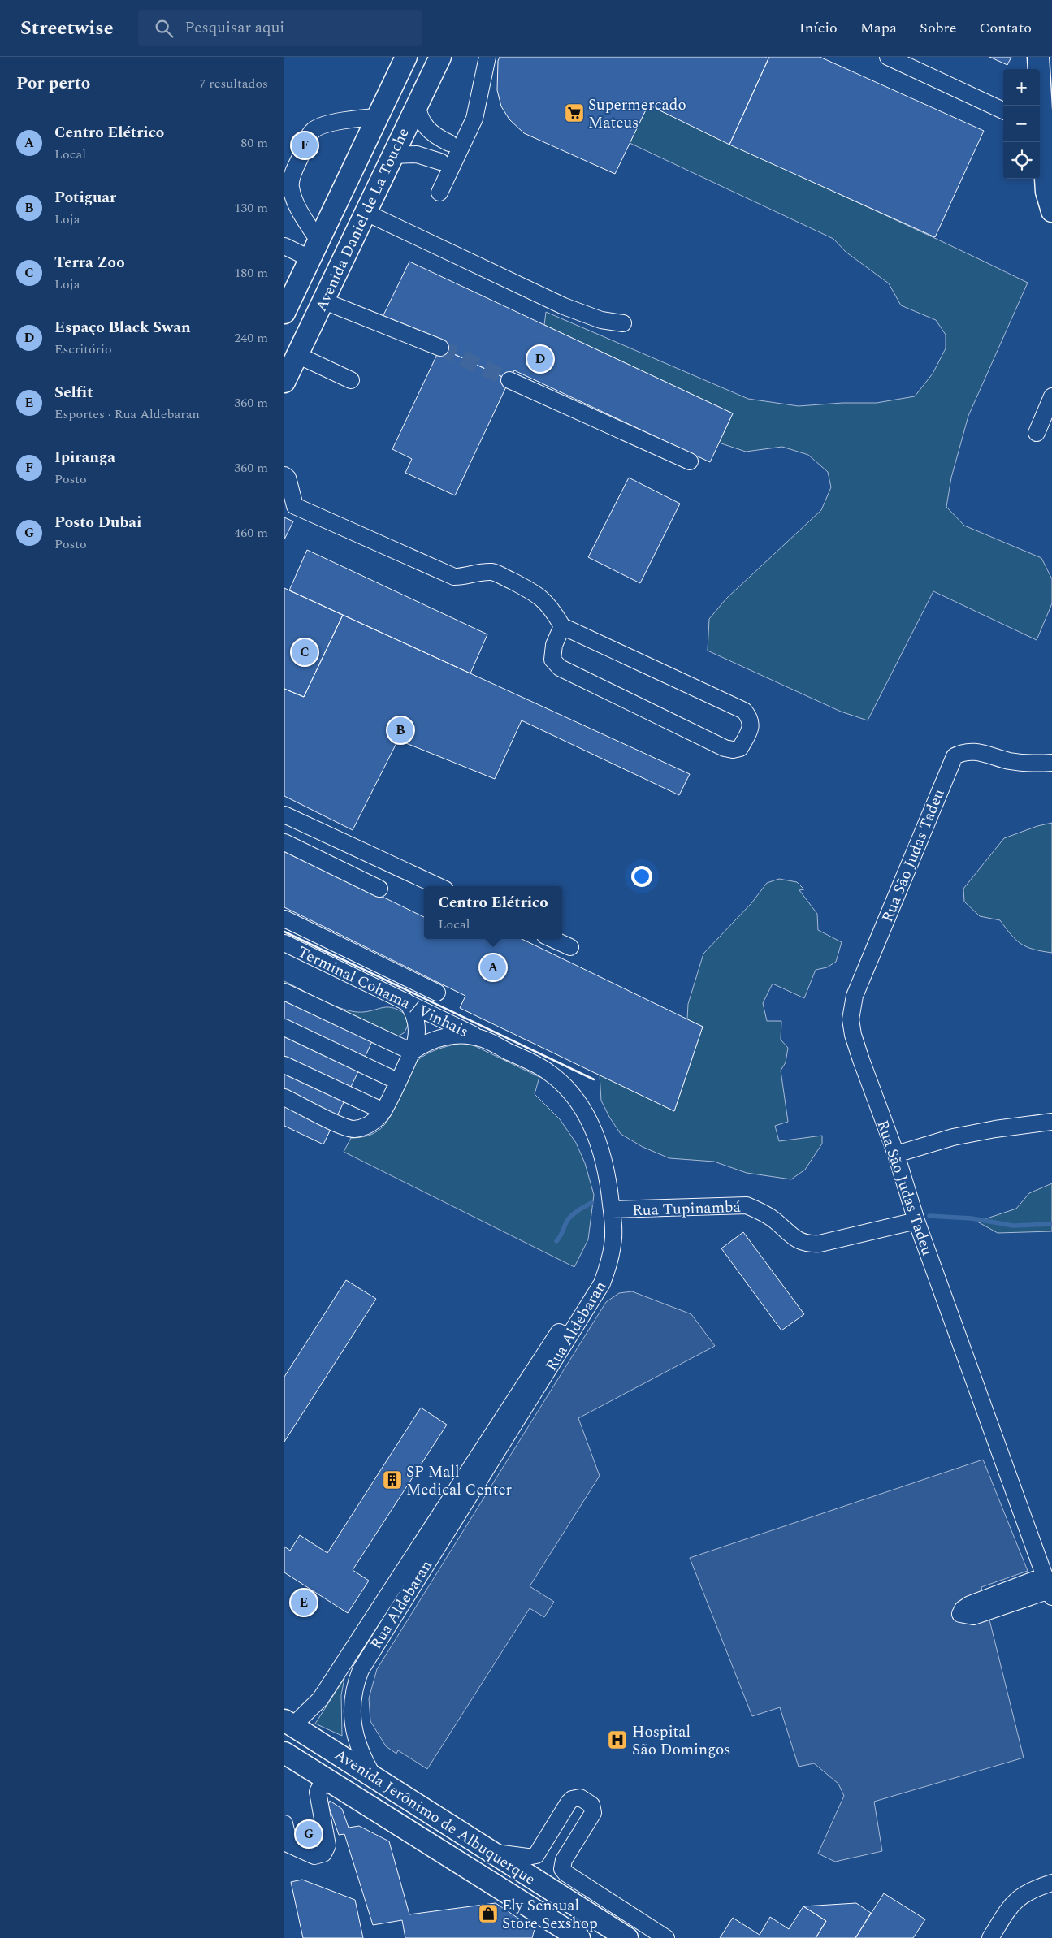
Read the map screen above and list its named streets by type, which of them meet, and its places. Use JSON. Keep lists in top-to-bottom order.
{
  "streets": {
    "main road": ["Avenida Daniel de La Touche", "Avenida Jerônimo de Albuquerque"],
    "street": [
      "Rua São Judas Tadeu",
      "Terminal Cohama / Vinhais",
      "Rua Tupinambá",
      "Rua Aldebaran"
    ]
  },
  "crossings": [
    ["Rua São Judas Tadeu", "Rua Tupinambá"],
    ["Terminal Cohama / Vinhais", "Rua Tupinambá"],
    ["Terminal Cohama / Vinhais", "Rua Aldebaran"],
    ["Rua Tupinambá", "Rua Aldebaran"],
    ["Rua Aldebaran", "Avenida Jerônimo de Albuquerque"]
  ],
  "places": {
    "supermarket": ["Supermercado Mateus"],
    "building": ["SP Mall Medical Center"],
    "hospital": ["Hospital São Domingos"],
    "shop": ["Fly Sensual Store Sexshop"]
  },
  "page": {
    "header": "Streetwise",
    "search": "Pesquisar aqui",
    "nav": [
      "Início",
      "Mapa",
      "Sobre",
      "Contato"
    ],
    "heading": ["Por perto", "7 resultados"],
    "map_buttons": ["+", "−"],
    "list": [
      {
        "mark": "A",
        "name": "Centro Elétrico",
        "note": "Local",
        "value": "80 m"
      },
      {
        "mark": "B",
        "name": "Potiguar",
        "note": "Loja",
        "value": "130 m"
      },
      {
        "mark": "C",
        "name": "Terra Zoo",
        "note": "Loja",
        "value": "180 m"
      },
      {
        "mark": "D",
        "name": "Espaço Black Swan",
        "note": "Escritório",
        "value": "240 m"
      },
      {
        "mark": "E",
        "name": "Selfit",
        "note": "Esportes · Rua Aldebaran",
        "value": "360 m"
      },
      {
        "mark": "F",
        "name": "Ipiranga",
        "note": "Posto",
        "value": "360 m"
      },
      {
        "mark": "G",
        "name": "Posto Dubai",
        "note": "Posto",
        "value": "460 m"
      }
    ],
    "pins": [
      "F",
      "D",
      "C",
      "B",
      "A",
      "E",
      "G"
    ],
    "popup": ["Centro Elétrico", "Local"]
  }
}
